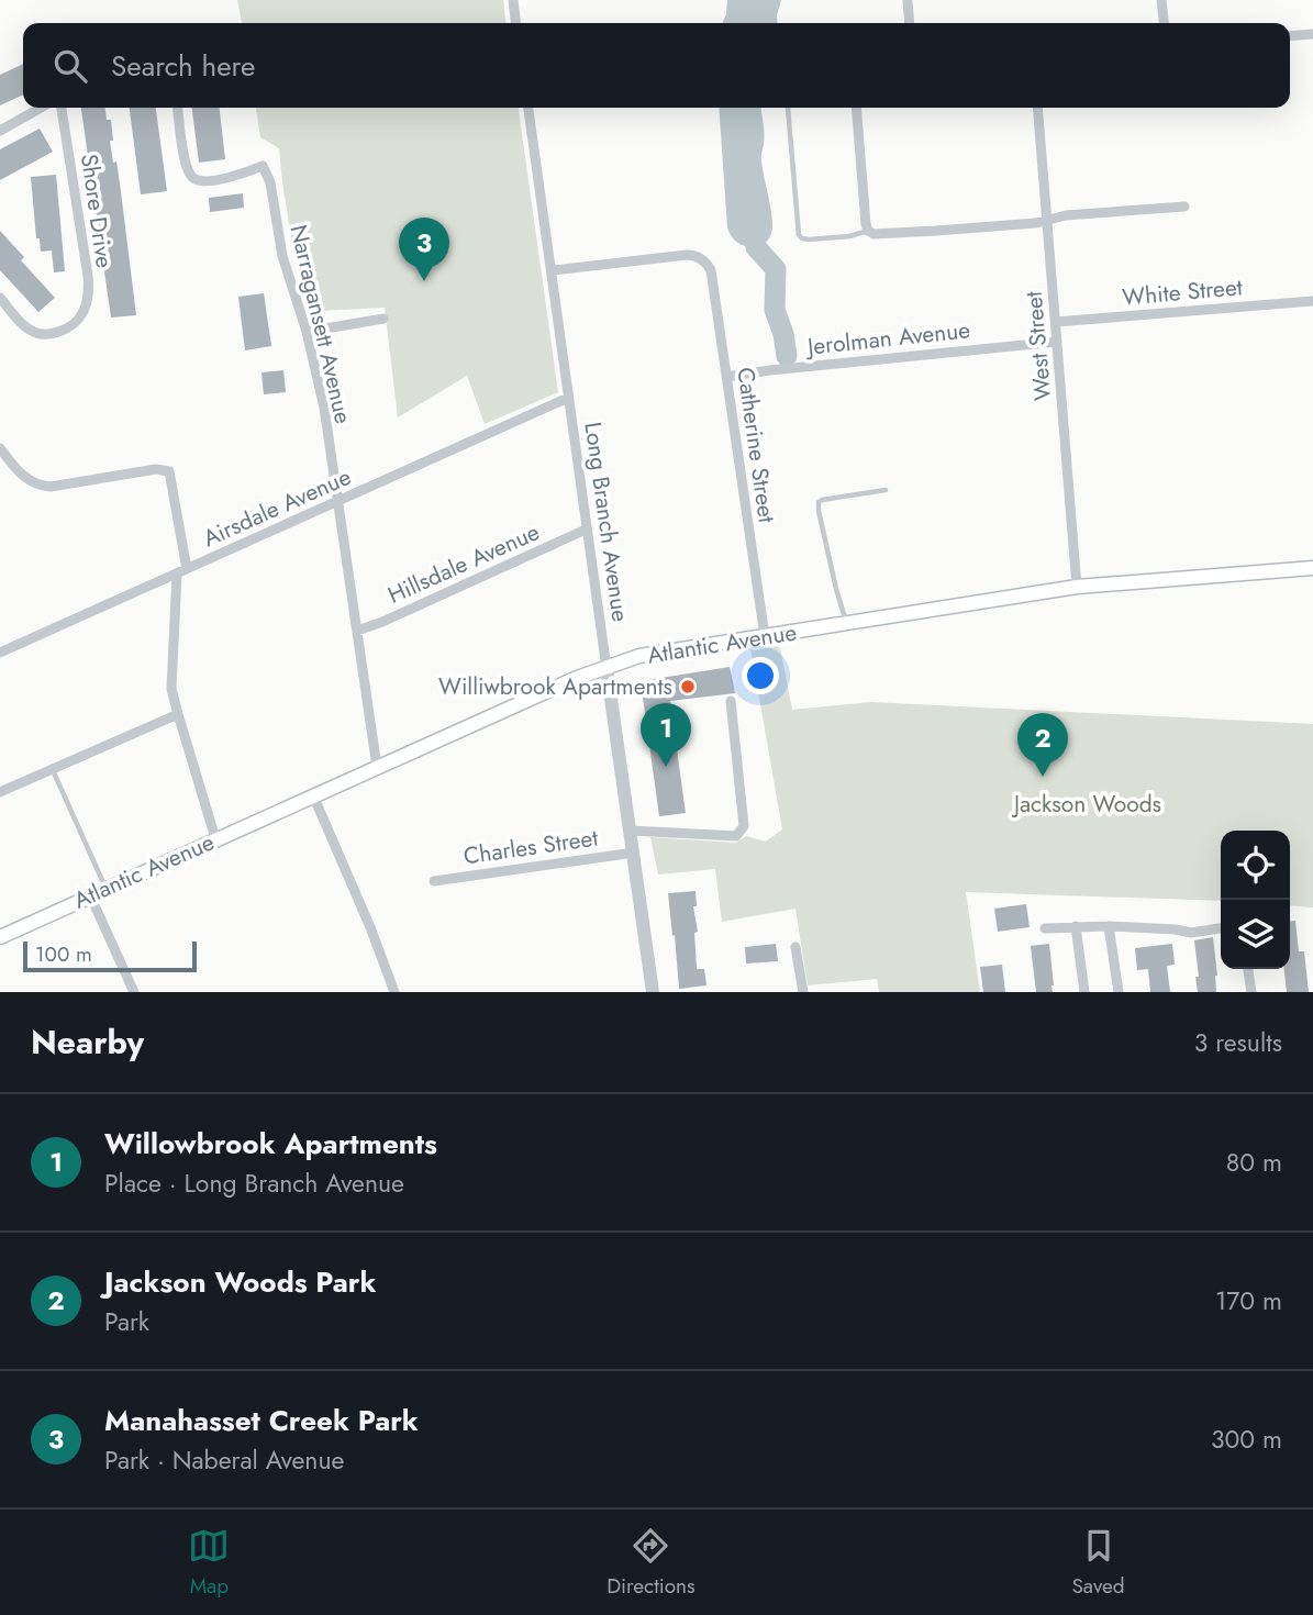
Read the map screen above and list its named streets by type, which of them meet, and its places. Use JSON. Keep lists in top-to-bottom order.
{
  "streets": {
    "main road": ["Atlantic Avenue"],
    "street": [
      "Shore Drive",
      "White Street",
      "Narragansett Avenue",
      "Jerolman Avenue",
      "West Street",
      "Catherine Street",
      "Airsdale Avenue",
      "Long Branch Avenue",
      "Hillsdale Avenue",
      "Charles Street"
    ]
  },
  "crossings": [
    ["White Street", "West Street"],
    ["Narragansett Avenue", "Airsdale Avenue"],
    ["Narragansett Avenue", "Hillsdale Avenue"],
    ["Narragansett Avenue", "Atlantic Avenue"],
    ["Jerolman Avenue", "West Street"],
    ["Jerolman Avenue", "Catherine Street"],
    ["West Street", "Atlantic Avenue"],
    ["Catherine Street", "Long Branch Avenue"],
    ["Catherine Street", "Atlantic Avenue"],
    ["Airsdale Avenue", "Long Branch Avenue"],
    ["Long Branch Avenue", "Hillsdale Avenue"],
    ["Long Branch Avenue", "Atlantic Avenue"],
    ["Long Branch Avenue", "Charles Street"]
  ],
  "parks": ["Jackson Woods"],
  "places": ["Williwbrook Apartments"],
  "scale_bar": "100 m",
  "page": {
    "search": "Search here",
    "pins": ["3", "1", "2"],
    "scale": "100 m",
    "heading": ["Nearby", "3 results"],
    "list": [
      {
        "mark": "1",
        "name": "Willowbrook Apartments",
        "note": "Place · Long Branch Avenue",
        "value": "80 m"
      },
      {
        "mark": "2",
        "name": "Jackson Woods Park",
        "note": "Park",
        "value": "170 m"
      },
      {
        "mark": "3",
        "name": "Manahasset Creek Park",
        "note": "Park · Naberal Avenue",
        "value": "300 m"
      }
    ],
    "nav": ["Map", "Directions", "Saved"]
  }
}
